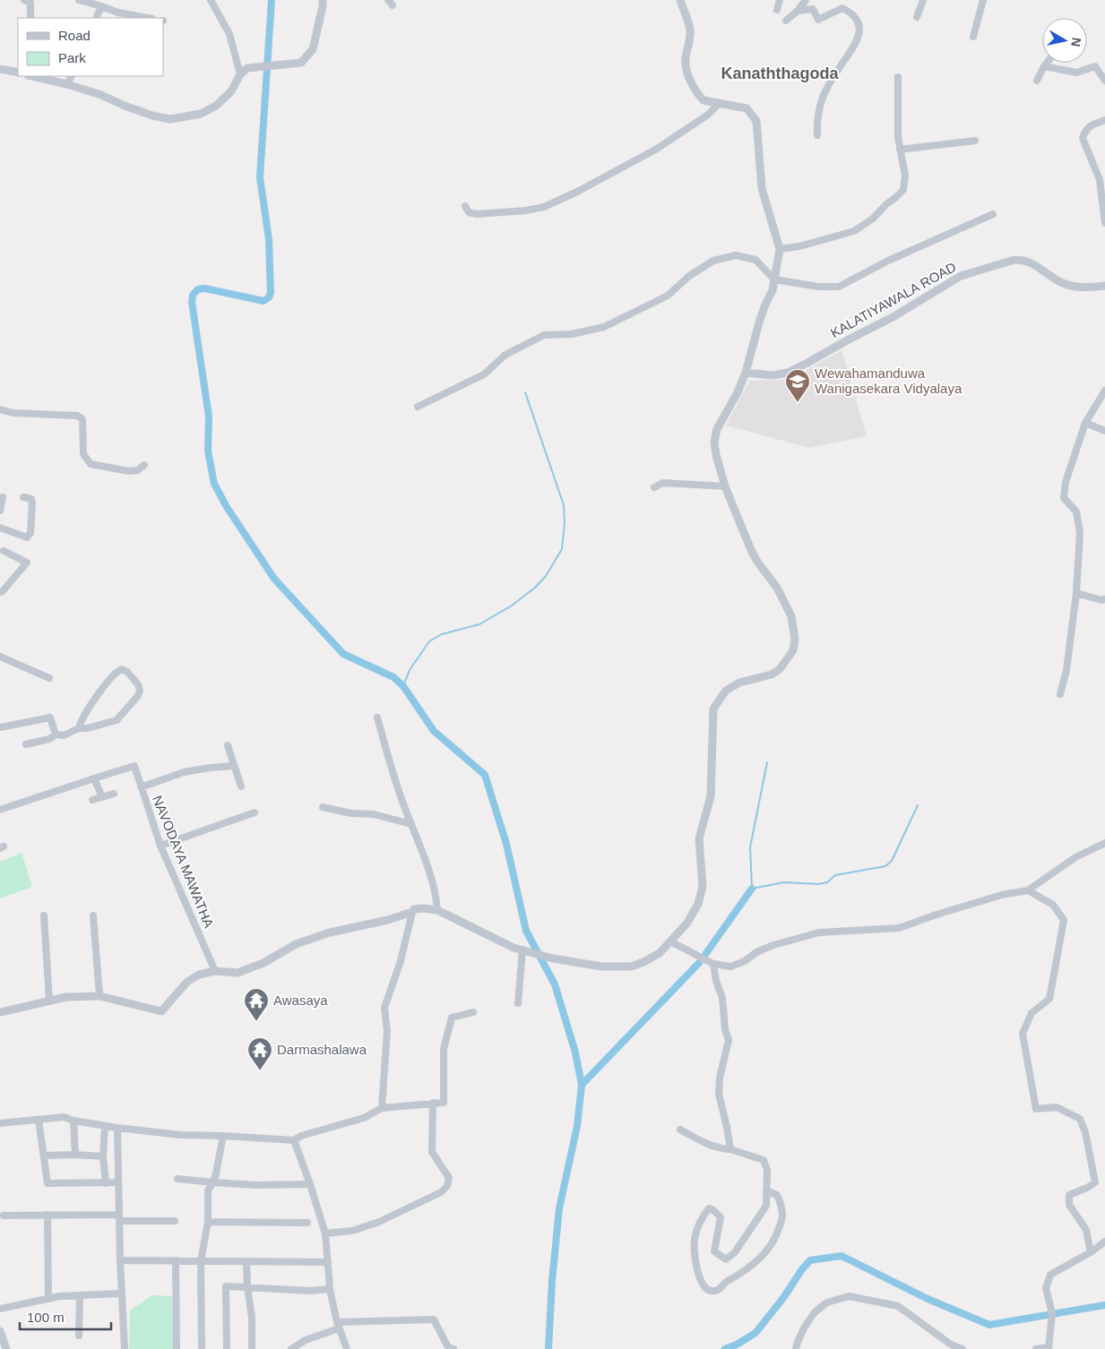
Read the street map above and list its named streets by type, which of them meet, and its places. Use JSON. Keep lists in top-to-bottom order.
{
  "streets": {
    "street": ["KALATIYAWALA ROAD", "NAVODAYA MAWATHA"]
  },
  "districts": ["Kanaththagoda"],
  "places": {
    "school or university": ["Wewahamanduwa Wanigasekara Vidyalaya"],
    "temple": ["Awasaya", "Darmashalawa"]
  },
  "legend": ["Road", "Park"],
  "scale_bar": "100 m",
  "north": "right"
}
